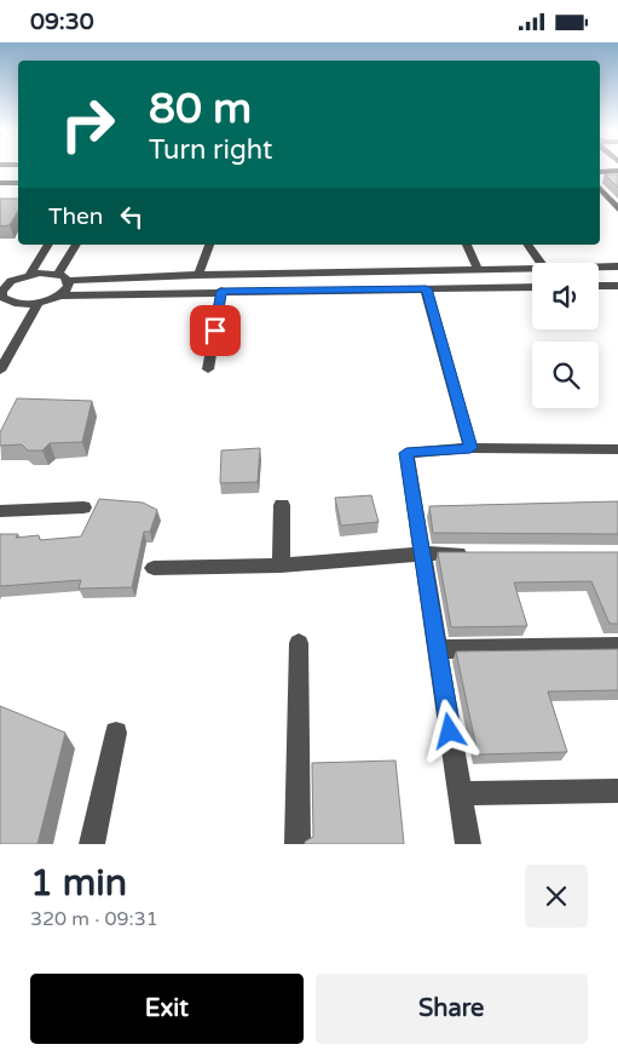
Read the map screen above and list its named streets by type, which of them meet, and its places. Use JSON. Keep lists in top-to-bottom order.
{
  "page": {
    "status": "09:30",
    "turn": ["80 m", "Turn right"],
    "then": "Then",
    "heading": ["1 min", "320 m · 09:31"],
    "buttons": ["Exit", "Share"]
  }
}
